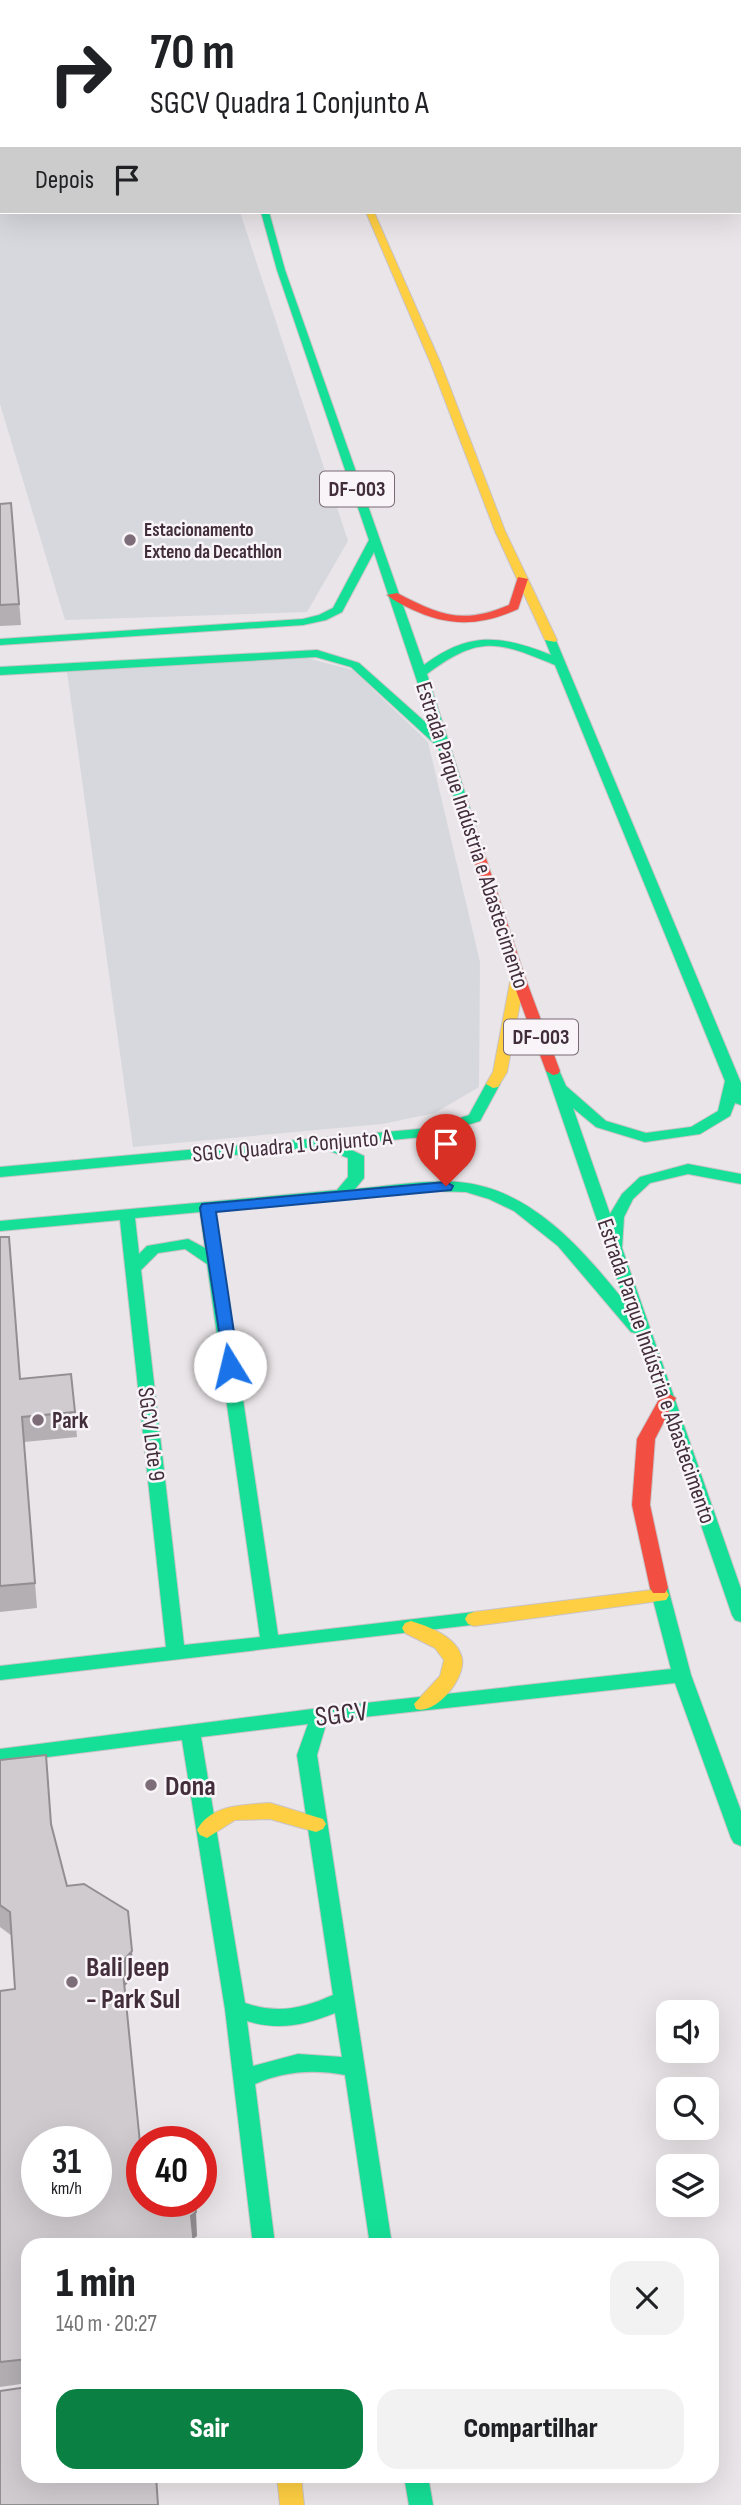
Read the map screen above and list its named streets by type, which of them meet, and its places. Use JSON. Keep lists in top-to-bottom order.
{
  "streets": {
    "main road": [
      "DF-003",
      "Estrada Parque Indústria e Abastecimento",
      "SGCV Quadra 1 Conjunto A",
      "SGCV Lote 9",
      "SGCV"
    ]
  },
  "crossings": [
    ["Estrada Parque Indústria e Abastecimento", "SGCV Quadra 1 Conjunto A"]
  ],
  "places": [
    "Estacionamento Exteno da Decathlon",
    "Park",
    "Dona",
    "Bali Jeep - Park Sul"
  ],
  "page": {
    "turn": ["70 m", "SGCV Quadra 1 Conjunto A"],
    "then": "Depois",
    "speed": "31 km/h",
    "limit": "40",
    "heading": ["1 min", "140 m · 20:27"],
    "buttons": ["Sair", "Compartilhar"]
  }
}
